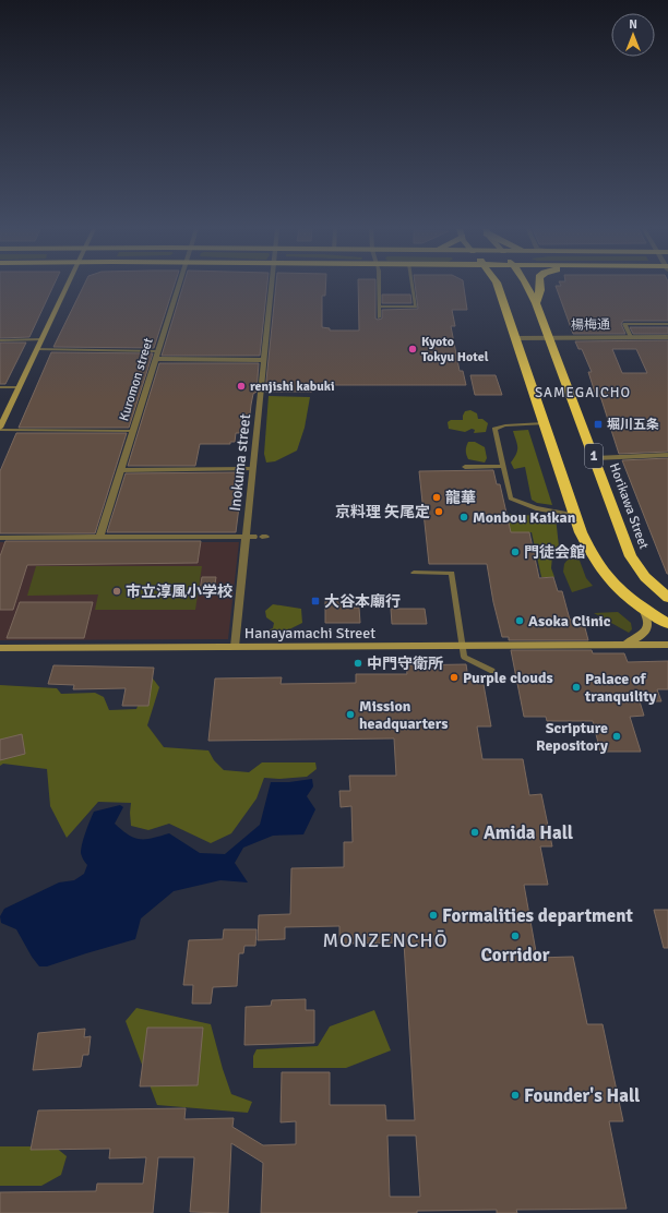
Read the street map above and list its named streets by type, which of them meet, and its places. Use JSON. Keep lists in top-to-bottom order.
{
  "streets": {
    "highway": ["1", "Horikawa Street"],
    "street": [
      "楊梅通",
      "Kuromon street",
      "Inokuma street",
      "Hanayamachi Street"
    ]
  },
  "crossings": [
    ["楊梅通", "Horikawa Street"],
    ["Inokuma street", "Hanayamachi Street"]
  ],
  "districts": ["SAMEGAICHO", "MONZENCHŌ"],
  "places": {
    "other": [
      "Kyoto Tokyu Hotel",
      "renjishi kabuki",
      "龍華",
      "京料理 矢尾定",
      "Monbou Kaikan",
      "門徒会館",
      "市立淳風小学校",
      "Asoka Clinic",
      "中門守衛所",
      "Purple clouds",
      "Palace of tranquility",
      "Mission headquarters",
      "Scripture Repository",
      "Amida Hall",
      "Formalities department",
      "Corridor",
      "Founder's Hall"
    ],
    "transit": ["堀川五条", "大谷本廟行"]
  },
  "north": "top"
}
